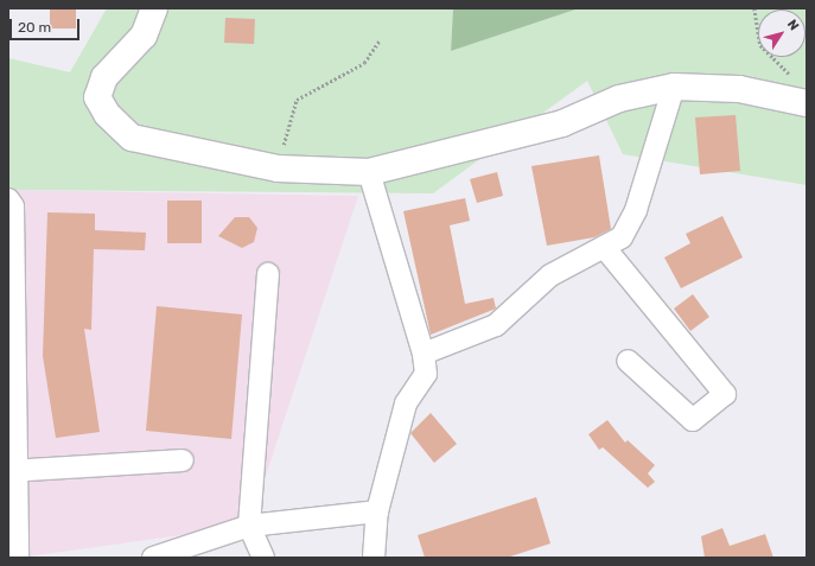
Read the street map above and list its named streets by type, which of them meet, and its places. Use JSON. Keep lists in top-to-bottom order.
{
  "scale_bar": "20 m",
  "north": "top right"
}
